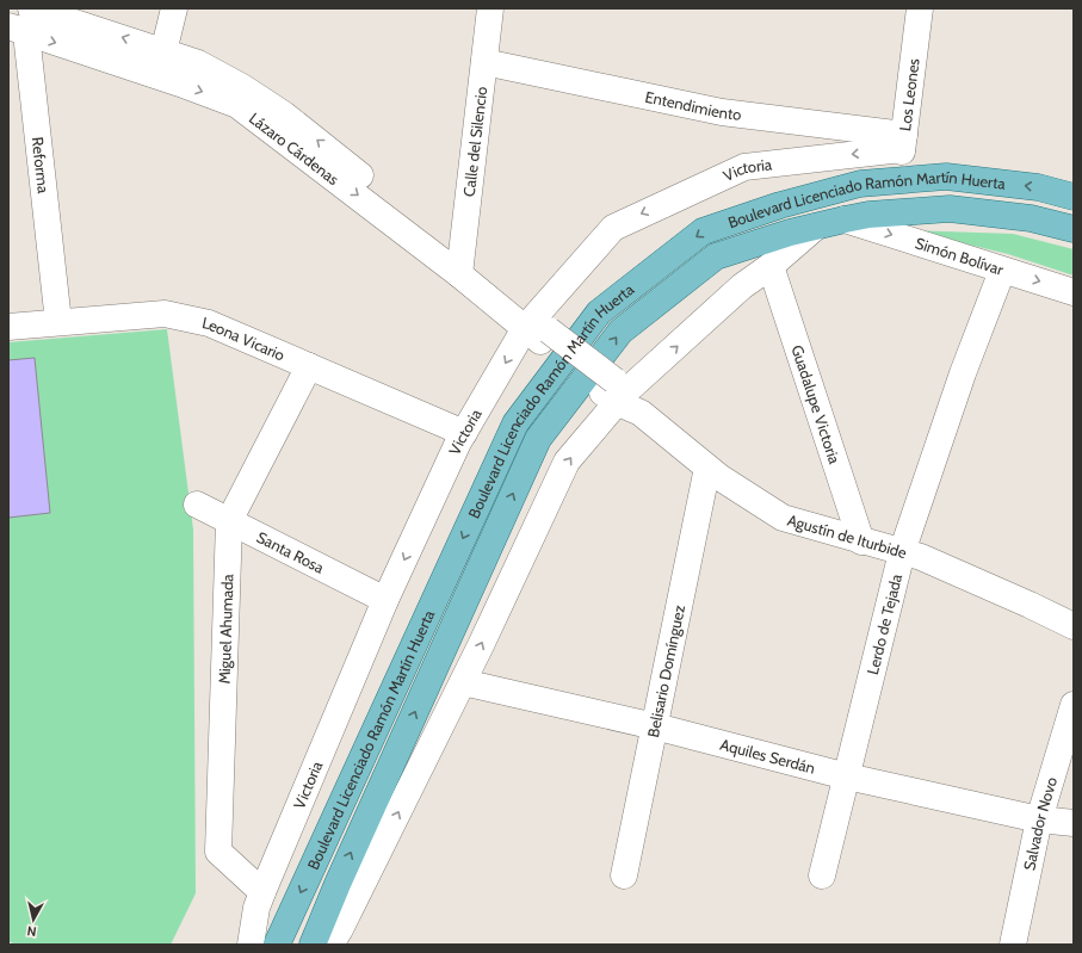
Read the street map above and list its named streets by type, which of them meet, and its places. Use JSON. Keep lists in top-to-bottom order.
{
  "streets": {
    "main road": ["Boulevard Licenciado Ramón Martín Huerta"],
    "street": [
      "Los Leones",
      "Entendimiento",
      "Calle del Silencio",
      "Lázaro Cárdenas",
      "Reforma",
      "Victoria",
      "Simón Bolívar",
      "Leona Vicario",
      "Guadalupe Victoria",
      "Agustín de Iturbide",
      "Santa Rosa",
      "Lerdo de Tejada",
      "Miguel Ahumada",
      "Belisario Domínguez",
      "Aquiles Serdán",
      "Salvador Novo"
    ]
  },
  "crossings": [
    ["Los Leones", "Entendimiento"],
    ["Los Leones", "Victoria"],
    ["Los Leones", "Boulevard Licenciado Ramón Martín Huerta"],
    ["Entendimiento", "Calle del Silencio"],
    ["Entendimiento", "Victoria"],
    ["Calle del Silencio", "Lázaro Cárdenas"],
    ["Lázaro Cárdenas", "Reforma"],
    ["Lázaro Cárdenas", "Victoria"],
    ["Lázaro Cárdenas", "Agustín de Iturbide"],
    ["Reforma", "Leona Vicario"],
    ["Victoria", "Leona Vicario"],
    ["Victoria", "Santa Rosa"],
    ["Victoria", "Miguel Ahumada"],
    ["Boulevard Licenciado Ramón Martín Huerta", "Simón Bolívar"],
    ["Simón Bolívar", "Lerdo de Tejada"],
    ["Leona Vicario", "Miguel Ahumada"],
    ["Guadalupe Victoria", "Agustín de Iturbide"],
    ["Agustín de Iturbide", "Lerdo de Tejada"],
    ["Agustín de Iturbide", "Belisario Domínguez"],
    ["Santa Rosa", "Miguel Ahumada"],
    ["Lerdo de Tejada", "Aquiles Serdán"],
    ["Belisario Domínguez", "Aquiles Serdán"],
    ["Aquiles Serdán", "Salvador Novo"]
  ],
  "one_way": ["Simón Bolívar"],
  "north": "bottom"
}
